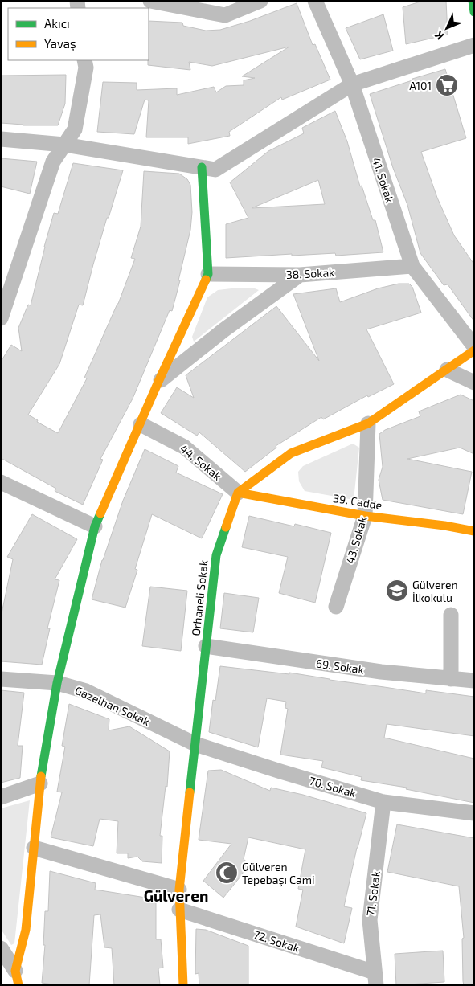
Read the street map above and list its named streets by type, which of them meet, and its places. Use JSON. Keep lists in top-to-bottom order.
{
  "streets": {
    "street": [
      "41. Sokak",
      "38. Sokak",
      "44. Sokak",
      "39. Cadde",
      "43. Sokak",
      "Orhaneli Sokak",
      "69. Sokak",
      "Gazelhan Sokak",
      "70. Sokak",
      "71. Sokak",
      "72. Sokak"
    ]
  },
  "crossings": [
    ["41. Sokak", "38. Sokak"],
    ["44. Sokak", "39. Cadde"],
    ["44. Sokak", "Orhaneli Sokak"],
    ["39. Cadde", "43. Sokak"],
    ["39. Cadde", "Orhaneli Sokak"],
    ["Orhaneli Sokak", "69. Sokak"],
    ["Orhaneli Sokak", "Gazelhan Sokak"],
    ["Orhaneli Sokak", "70. Sokak"],
    ["Orhaneli Sokak", "72. Sokak"],
    ["Gazelhan Sokak", "70. Sokak"],
    ["70. Sokak", "71. Sokak"],
    ["71. Sokak", "72. Sokak"]
  ],
  "districts": ["Gülveren"],
  "places": {
    "supermarket": ["A101"],
    "school or university": ["Gülveren İlkokulu"],
    "mosque": ["Gülveren Tepebaşı Cami"]
  },
  "legend": ["Akıcı", "Yavaş"],
  "north": "bottom left"
}
